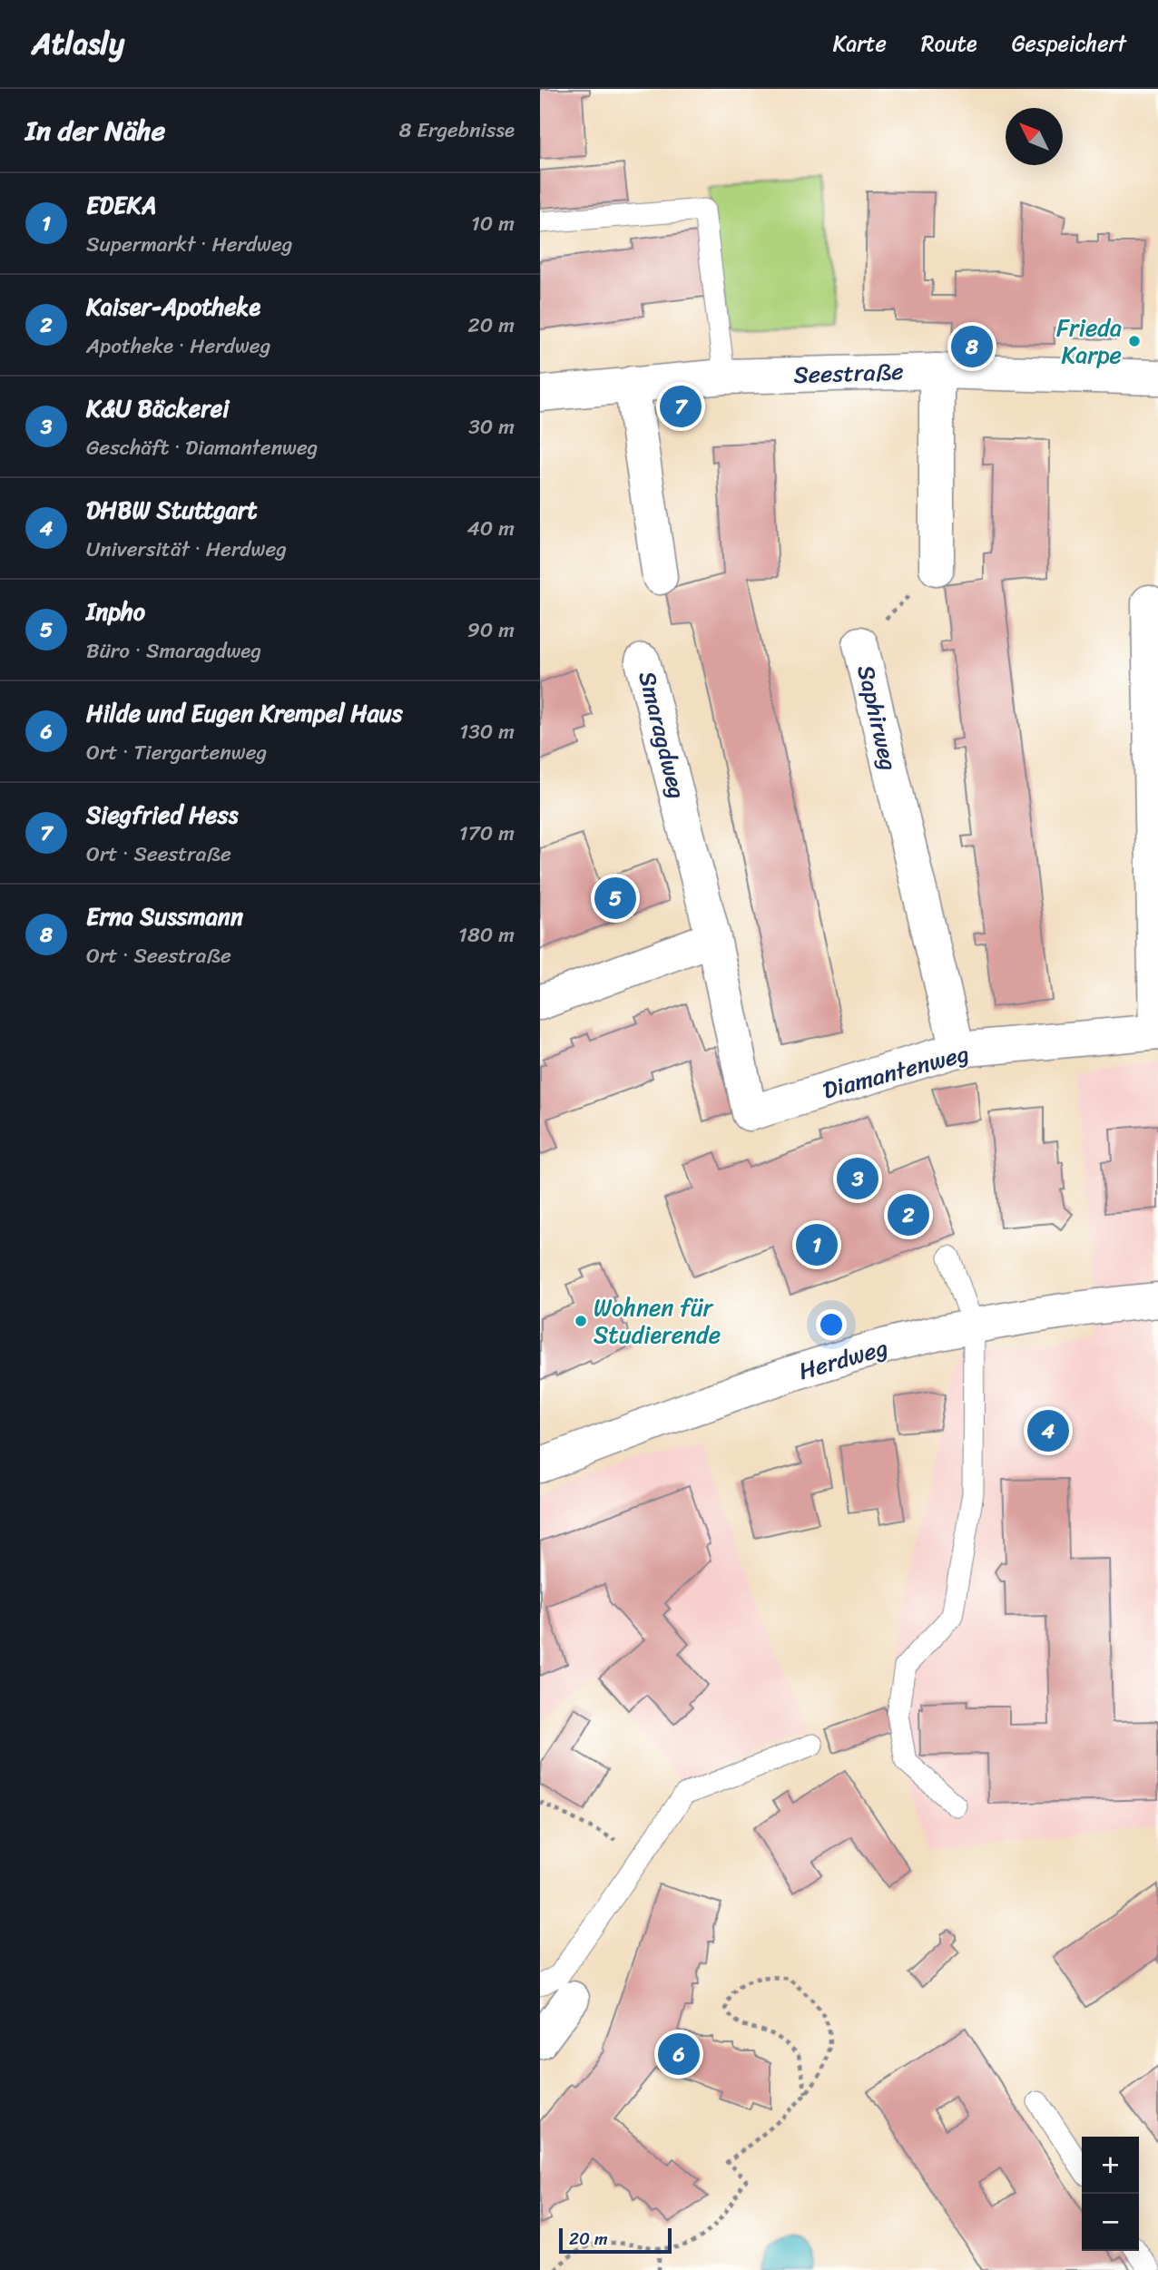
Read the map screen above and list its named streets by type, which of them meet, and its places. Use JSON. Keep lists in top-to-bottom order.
{
  "streets": {
    "street": [
      "Seestraße",
      "Saphirweg",
      "Smaragdweg",
      "Diamantenweg",
      "Herdweg"
    ]
  },
  "crossings": [
    ["Saphirweg", "Diamantenweg"],
    ["Smaragdweg", "Diamantenweg"]
  ],
  "places": ["Frieda Karpe", "Wohnen für Studierende"],
  "scale_bar": "20 m",
  "north": "top left",
  "page": {
    "header": "Atlasly",
    "nav": ["Karte", "Route", "Gespeichert"],
    "heading": ["In der Nähe", "8 Ergebnisse"],
    "list": [
      {
        "mark": "1",
        "name": "EDEKA",
        "note": "Supermarkt · Herdweg",
        "value": "10 m"
      },
      {
        "mark": "2",
        "name": "Kaiser-Apotheke",
        "note": "Apotheke · Herdweg",
        "value": "20 m"
      },
      {
        "mark": "3",
        "name": "K&U Bäckerei",
        "note": "Geschäft · Diamantenweg",
        "value": "30 m"
      },
      {
        "mark": "4",
        "name": "DHBW Stuttgart",
        "note": "Universität · Herdweg",
        "value": "40 m"
      },
      {
        "mark": "5",
        "name": "Inpho",
        "note": "Büro · Smaragdweg",
        "value": "90 m"
      },
      {
        "mark": "6",
        "name": "Hilde und Eugen Krempel Haus",
        "note": "Ort · Tiergartenweg",
        "value": "130 m"
      },
      {
        "mark": "7",
        "name": "Siegfried Hess",
        "note": "Ort · Seestraße",
        "value": "170 m"
      },
      {
        "mark": "8",
        "name": "Erna Sussmann",
        "note": "Ort · Seestraße",
        "value": "180 m"
      }
    ],
    "pins": [
      "8",
      "7",
      "5",
      "3",
      "2",
      "1",
      "4",
      "6"
    ],
    "map_buttons": ["+", "−"],
    "scale": "20 m"
  }
}
